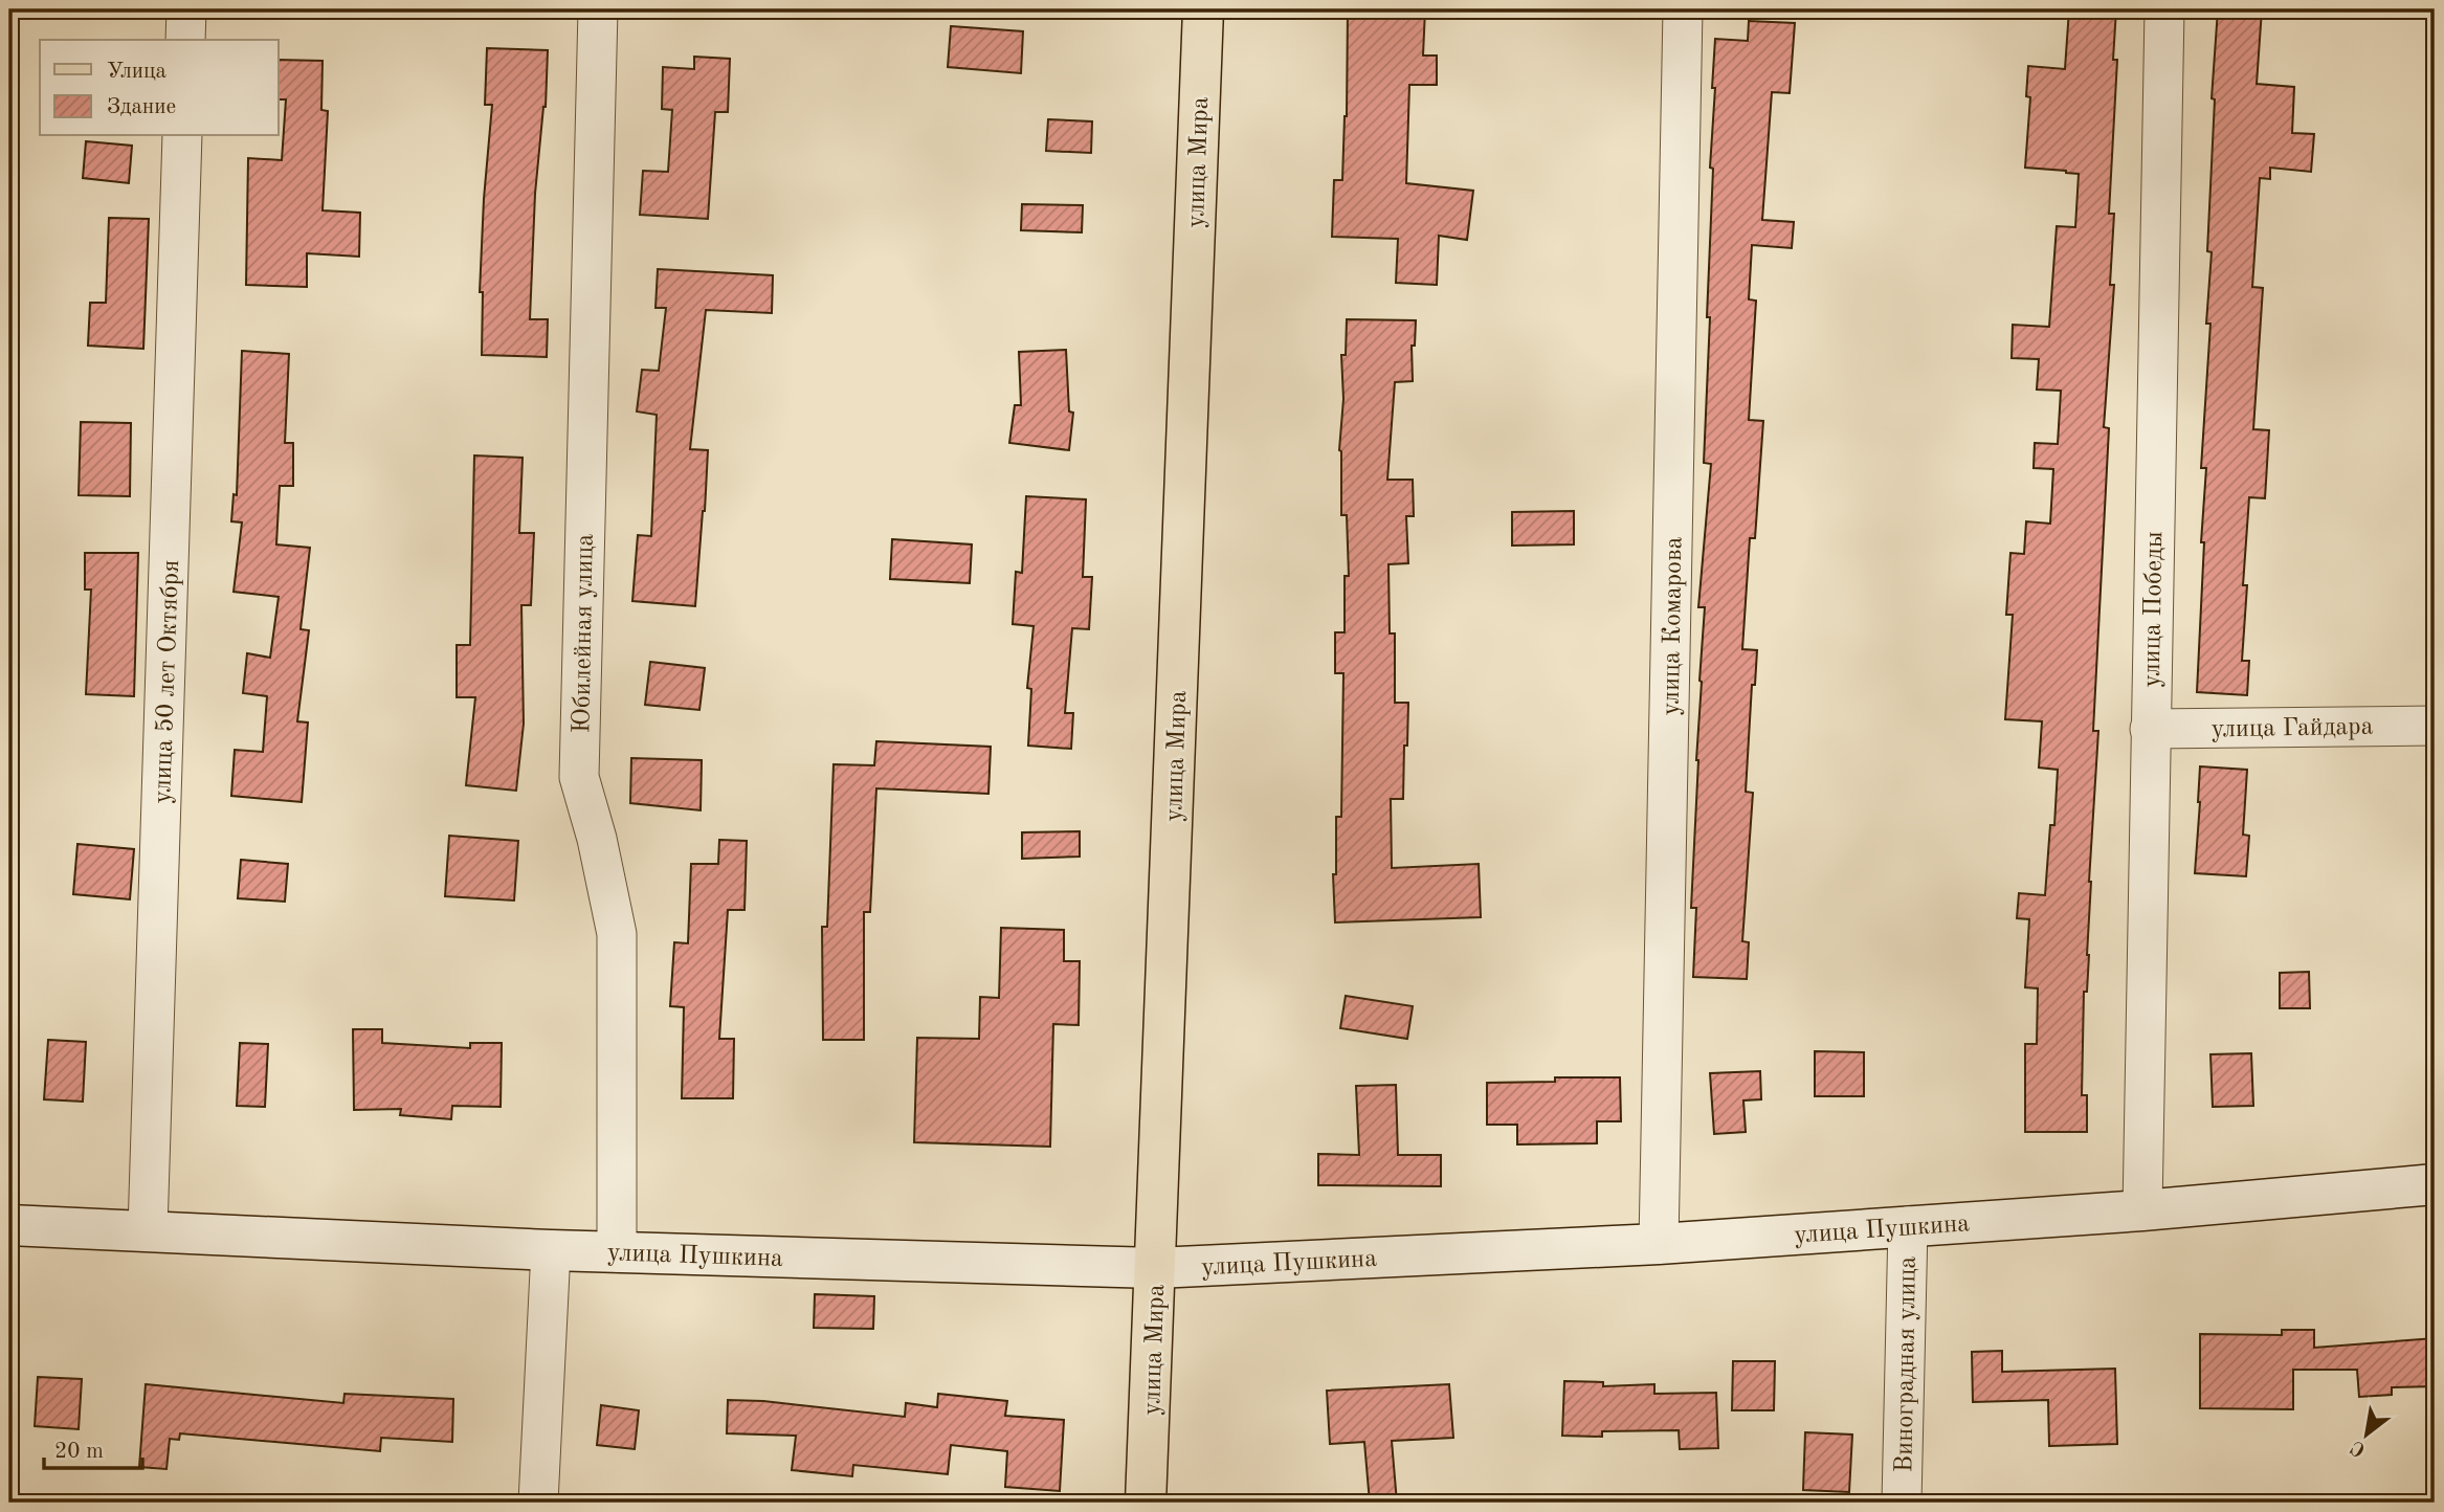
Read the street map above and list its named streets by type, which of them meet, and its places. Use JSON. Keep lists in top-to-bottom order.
{
  "streets": {
    "main road": ["улица Мира"],
    "street": [
      "улица Победы",
      "улица Комарова",
      "Юбилейная улица",
      "улица 50 лет Октября",
      "улица Гайдара",
      "улица Пушкина",
      "Виноградная улица"
    ]
  },
  "crossings": [
    ["улица Мира", "улица Пушкина"],
    ["улица Победы", "улица Гайдара"],
    ["улица Победы", "улица Пушкина"],
    ["улица Комарова", "улица Пушкина"],
    ["Юбилейная улица", "улица Пушкина"],
    ["улица 50 лет Октября", "улица Пушкина"],
    ["улица Пушкина", "Виноградная улица"]
  ],
  "legend": ["Улица", "Здание"],
  "scale_bar": "20 m",
  "north": "bottom left"
}
